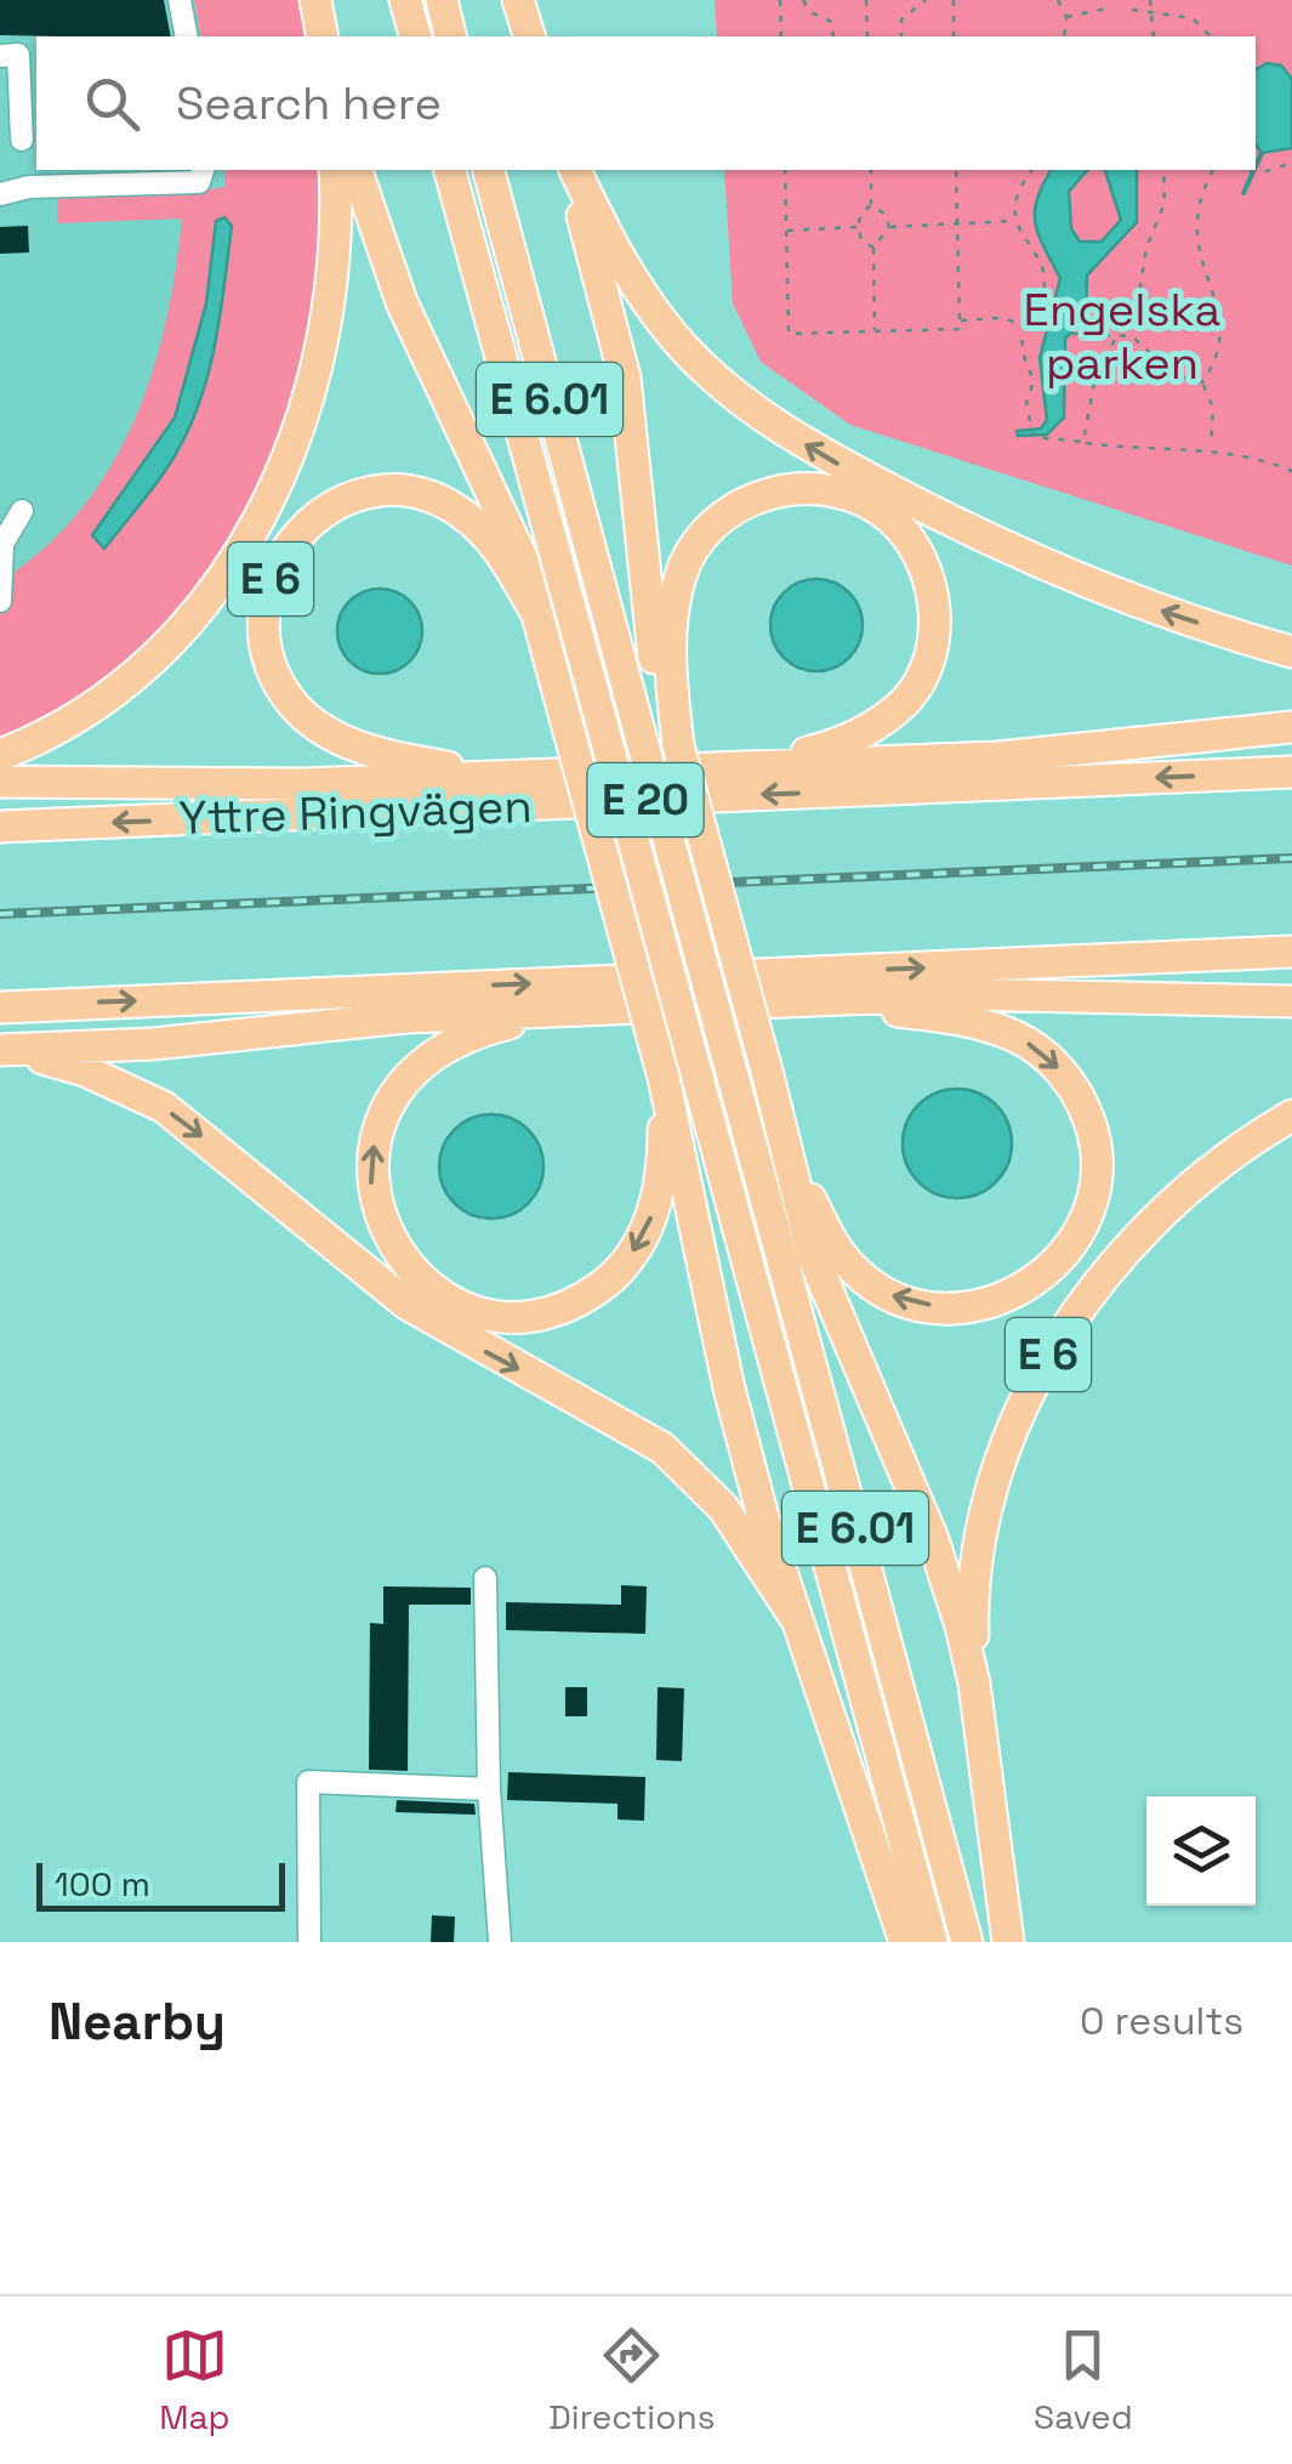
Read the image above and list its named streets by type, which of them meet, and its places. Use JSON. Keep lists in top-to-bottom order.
{
  "streets": {
    "highway": [
      "E 6.01",
      "E 6",
      "E 20",
      "Yttre Ringvägen"
    ]
  },
  "parks": ["Engelska parken"],
  "scale_bar": "100 m",
  "page": {
    "search": "Search here",
    "scale": "100 m",
    "heading": ["Nearby", "0 results"],
    "nav": ["Map", "Directions", "Saved"]
  }
}
